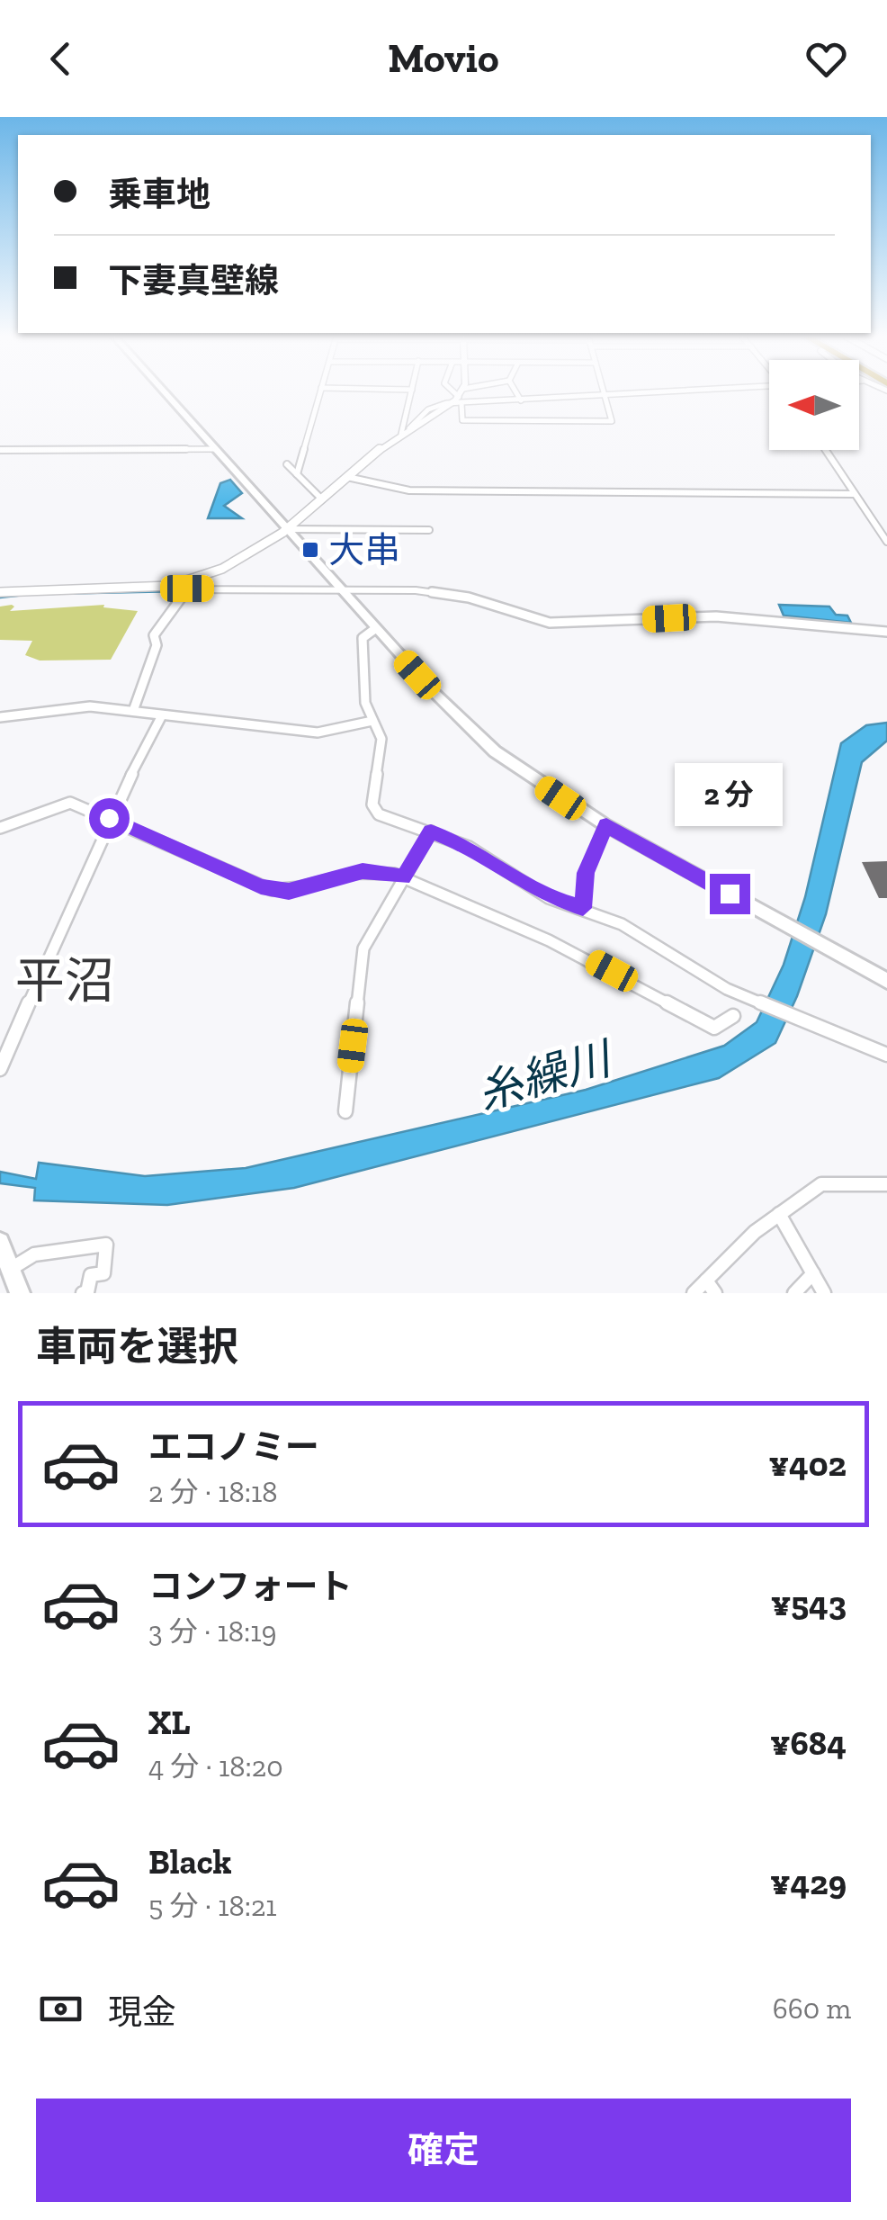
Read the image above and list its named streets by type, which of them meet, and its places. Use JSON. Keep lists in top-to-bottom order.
{
  "districts": ["平沼"],
  "water": ["糸繰川"],
  "places": {
    "transit": ["大串"]
  },
  "north": "left",
  "page": {
    "header": "Movio",
    "banner": ["乗車地", "下妻真壁線"],
    "bubble": "2 分",
    "heading": "車両を選択",
    "list": [
      {
        "name": "エコノミー",
        "note": "2 分 · 18:18",
        "value": "¥402"
      },
      {
        "name": "コンフォート",
        "note": "3 分 · 18:19",
        "value": "¥543"
      },
      {
        "name": "XL",
        "note": "4 分 · 18:20",
        "value": "¥684"
      },
      {
        "name": "Black",
        "note": "5 分 · 18:21",
        "value": "¥429"
      }
    ],
    "pay": ["現金", "660 m"],
    "buttons": "確定"
  }
}
